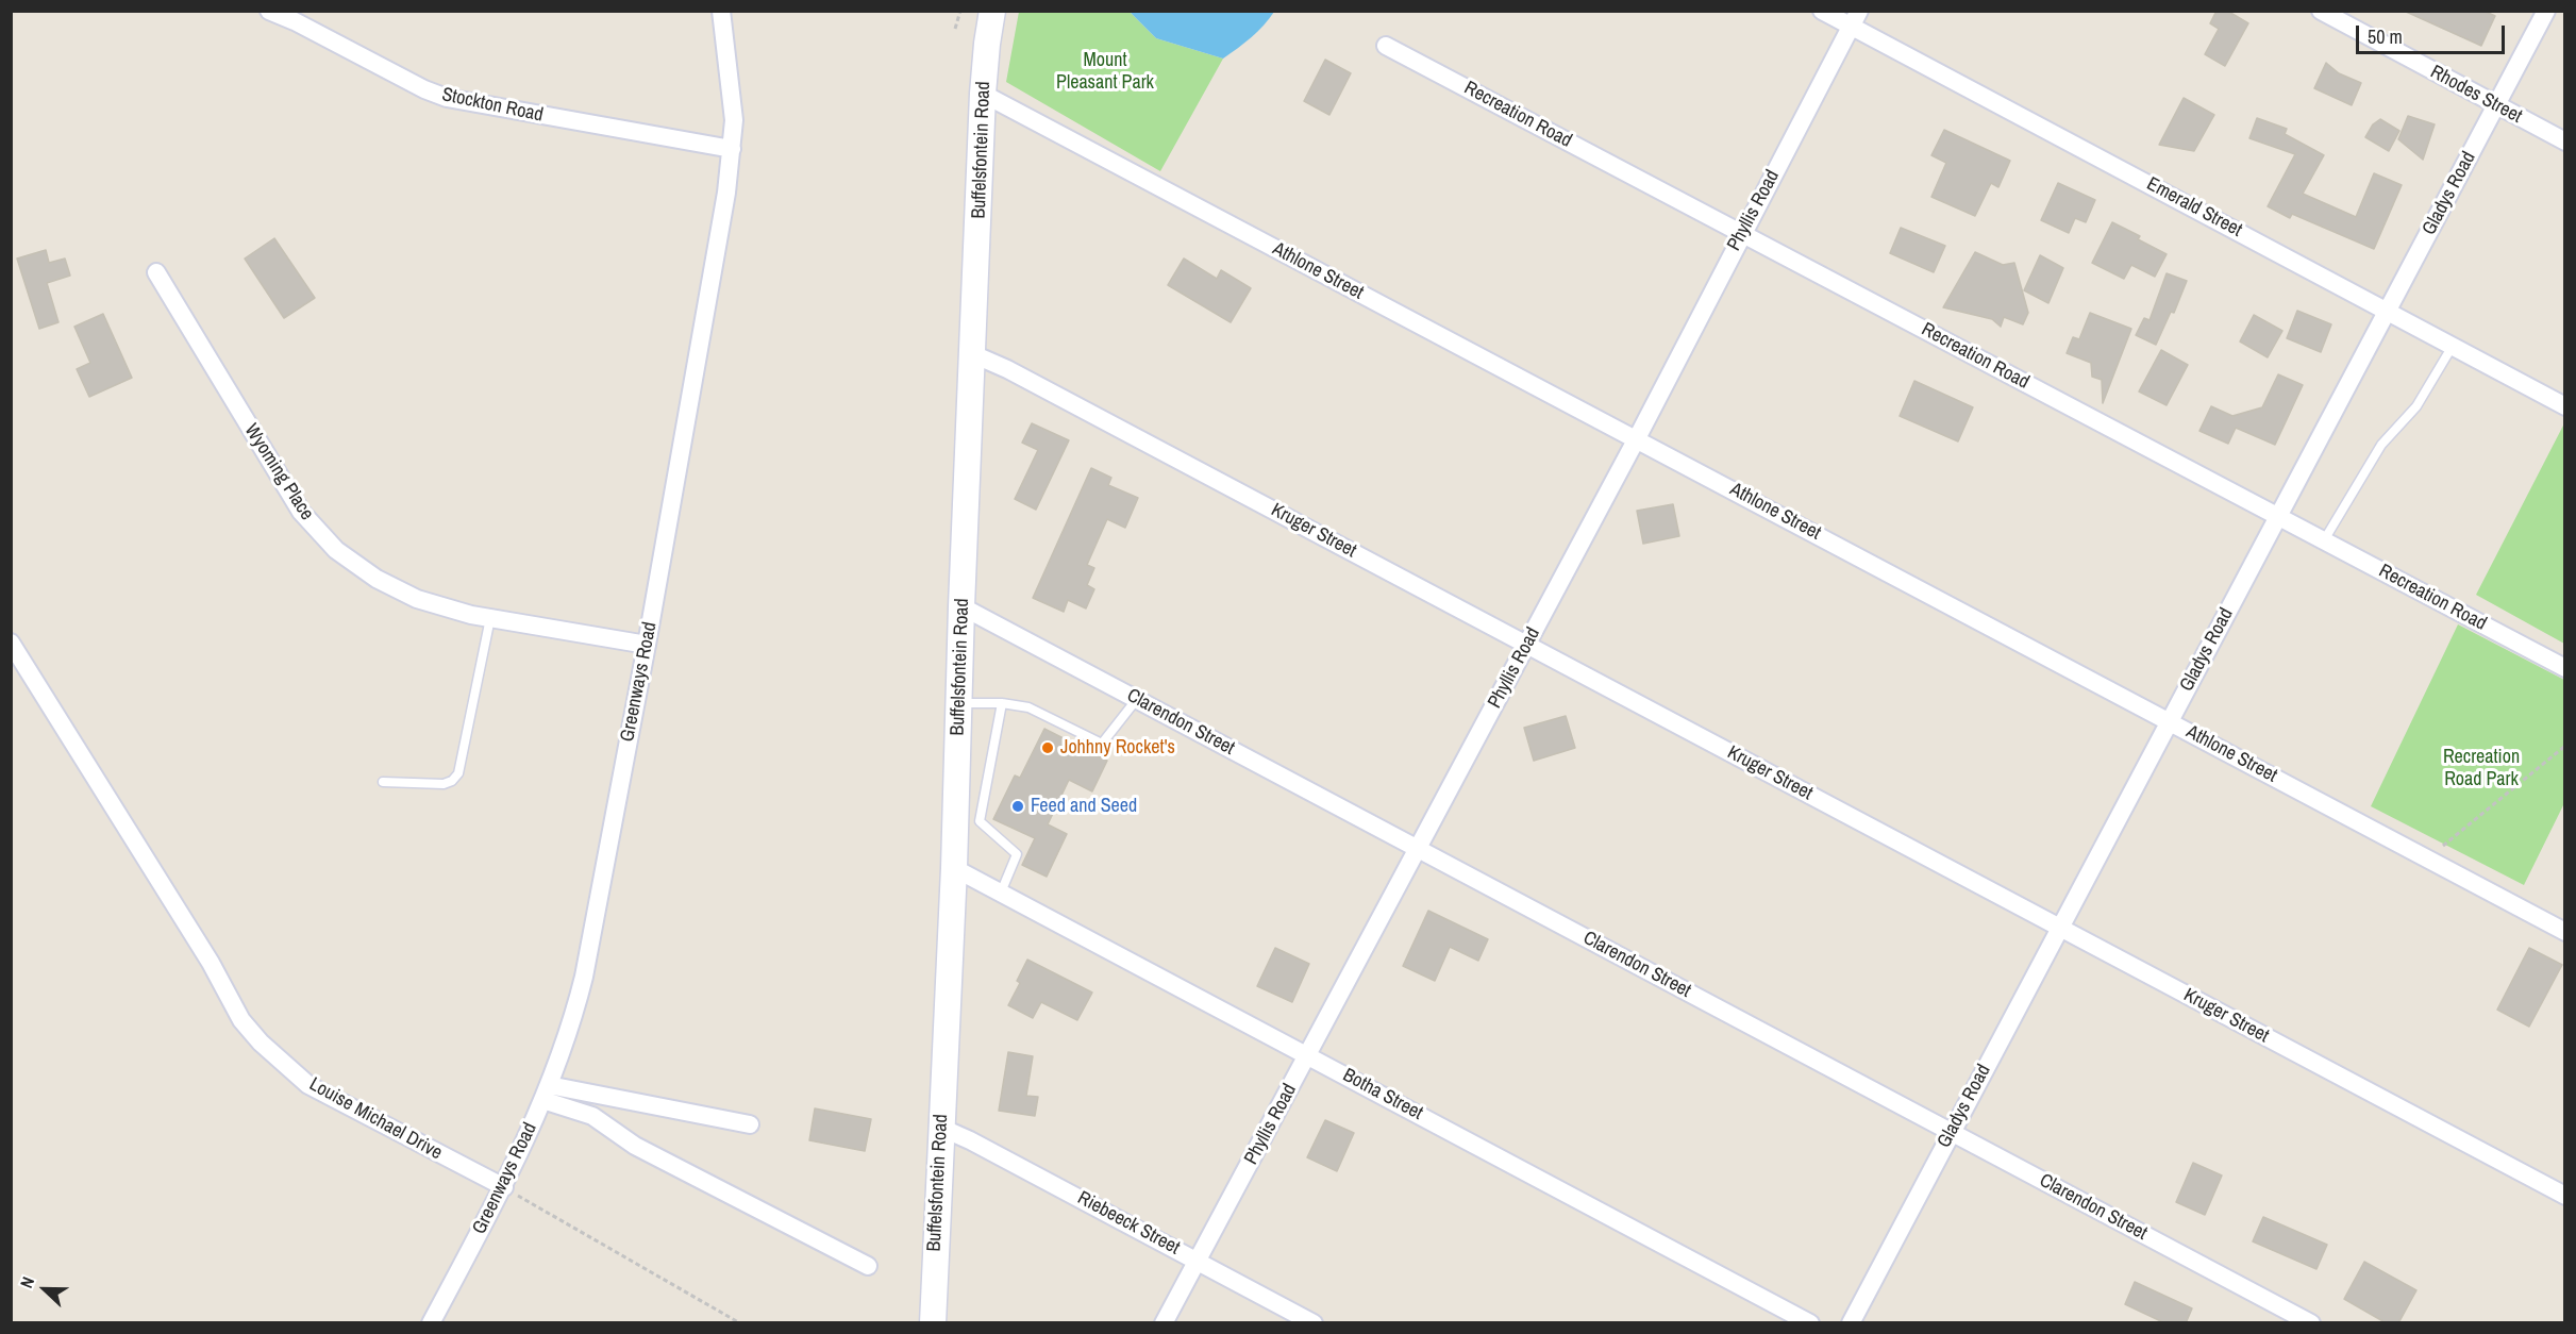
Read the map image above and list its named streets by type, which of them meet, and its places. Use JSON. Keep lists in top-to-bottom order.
{
  "streets": {
    "main road": ["Buffelsfontein Road"],
    "street": [
      "Rhodes Street",
      "Stockton Road",
      "Recreation Road",
      "Gladys Road",
      "Emerald Street",
      "Phyllis Road",
      "Athlone Street",
      "Wyoming Place",
      "Kruger Street",
      "Greenways Road",
      "Clarendon Street",
      "Botha Street",
      "Louise Michael Drive",
      "Riebeeck Street"
    ]
  },
  "crossings": [
    ["Rhodes Street", "Gladys Road"],
    ["Stockton Road", "Greenways Road"],
    ["Recreation Road", "Gladys Road"],
    ["Recreation Road", "Phyllis Road"],
    ["Buffelsfontein Road", "Athlone Street"],
    ["Buffelsfontein Road", "Kruger Street"],
    ["Buffelsfontein Road", "Clarendon Street"],
    ["Buffelsfontein Road", "Botha Street"],
    ["Buffelsfontein Road", "Riebeeck Street"],
    ["Gladys Road", "Emerald Street"],
    ["Gladys Road", "Athlone Street"],
    ["Gladys Road", "Kruger Street"],
    ["Gladys Road", "Clarendon Street"],
    ["Emerald Street", "Phyllis Road"],
    ["Phyllis Road", "Athlone Street"],
    ["Phyllis Road", "Kruger Street"],
    ["Phyllis Road", "Clarendon Street"],
    ["Phyllis Road", "Botha Street"],
    ["Phyllis Road", "Riebeeck Street"],
    ["Wyoming Place", "Greenways Road"],
    ["Greenways Road", "Louise Michael Drive"]
  ],
  "parks": ["Mount Pleasant Park", "Recreation Road Park"],
  "places": ["Johhny Rocket's", "Feed and Seed"],
  "scale_bar": "50 m",
  "north": "left"
}
